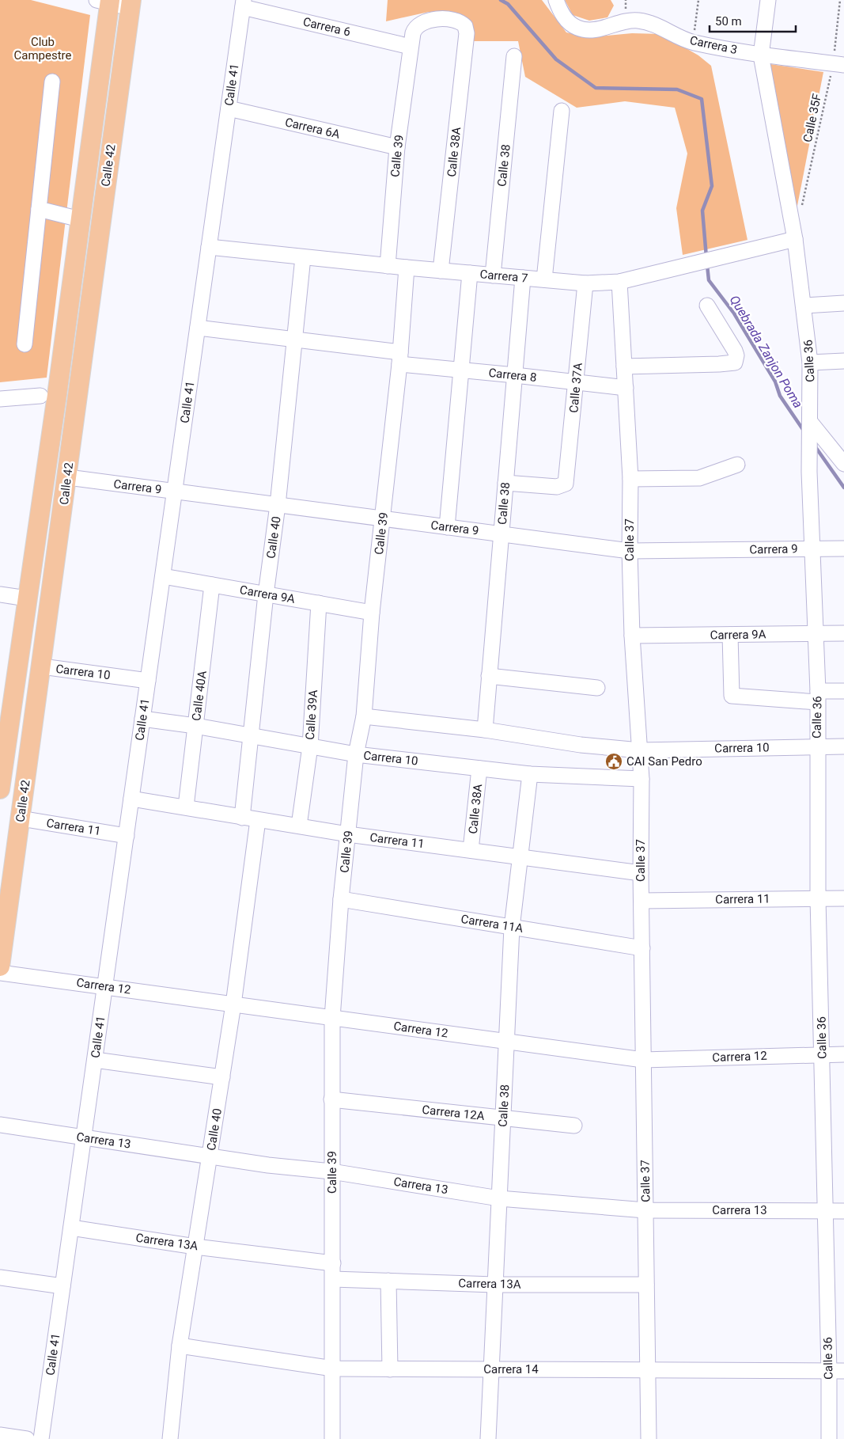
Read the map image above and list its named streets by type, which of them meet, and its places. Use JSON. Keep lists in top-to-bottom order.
{
  "streets": {
    "main road": ["Calle 42"],
    "street": [
      "Carrera 6",
      "Carrera 3",
      "Calle 41",
      "Carrera 6A",
      "Calle 38A",
      "Calle 39",
      "Calle 38",
      "Carrera 7",
      "Calle 36",
      "Carrera 8",
      "Calle 37A",
      "Carrera 9",
      "Calle 40",
      "Calle 37",
      "Carrera 9A",
      "Carrera 10",
      "Calle 40A",
      "Calle 39A",
      "Carrera 11",
      "Carrera 11A",
      "Carrera 12",
      "Carrera 12A",
      "Carrera 13",
      "Carrera 13A",
      "Carrera 14"
    ],
    "path": ["Calle 35F"]
  },
  "crossings": [
    ["Carrera 6", "Calle 41"],
    ["Carrera 6", "Calle 39"],
    ["Carrera 3", "Calle 35F"],
    ["Carrera 3", "Calle 36"],
    ["Calle 41", "Carrera 6A"],
    ["Calle 41", "Carrera 7"],
    ["Calle 41", "Carrera 8"],
    ["Calle 41", "Carrera 9"],
    ["Calle 41", "Carrera 9A"],
    ["Calle 41", "Carrera 10"],
    ["Calle 41", "Carrera 11"],
    ["Calle 41", "Carrera 12"],
    ["Calle 41", "Carrera 13"],
    ["Calle 41", "Carrera 13A"],
    ["Carrera 6A", "Calle 39"],
    ["Calle 38A", "Calle 39"],
    ["Calle 38A", "Carrera 7"],
    ["Calle 38A", "Carrera 10"],
    ["Calle 38A", "Carrera 11"],
    ["Calle 39", "Carrera 7"],
    ["Calle 39", "Carrera 8"],
    ["Calle 39", "Carrera 9"],
    ["Calle 39", "Carrera 9A"],
    ["Calle 39", "Carrera 10"],
    ["Calle 39", "Carrera 11"],
    ["Calle 39", "Carrera 11A"],
    ["Calle 39", "Carrera 12"],
    ["Calle 39", "Carrera 12A"],
    ["Calle 39", "Carrera 13"],
    ["Calle 39", "Carrera 13A"],
    ["Calle 39", "Carrera 14"],
    ["Calle 42", "Carrera 9"],
    ["Calle 42", "Carrera 10"],
    ["Calle 42", "Carrera 11"],
    ["Calle 38", "Carrera 7"],
    ["Calle 38", "Carrera 8"],
    ["Calle 38", "Calle 37A"],
    ["Calle 38", "Carrera 9"],
    ["Calle 38", "Carrera 10"],
    ["Calle 38", "Carrera 11"],
    ["Calle 38", "Carrera 11A"],
    ["Calle 38", "Carrera 12"],
    ["Calle 38", "Carrera 12A"],
    ["Calle 38", "Carrera 13"],
    ["Calle 38", "Carrera 13A"],
    ["Calle 38", "Carrera 14"],
    ["Carrera 7", "Calle 36"],
    ["Carrera 7", "Calle 37A"],
    ["Carrera 7", "Calle 40"],
    ["Carrera 7", "Calle 37"],
    ["Calle 36", "Carrera 9"],
    ["Calle 36", "Carrera 9A"],
    ["Calle 36", "Carrera 10"],
    ["Calle 36", "Carrera 11"],
    ["Calle 36", "Carrera 12"],
    ["Calle 36", "Carrera 13"],
    ["Calle 36", "Carrera 14"],
    ["Carrera 8", "Calle 37A"],
    ["Carrera 8", "Calle 40"],
    ["Carrera 8", "Calle 37"],
    ["Carrera 9", "Calle 40"],
    ["Carrera 9", "Calle 37"],
    ["Calle 40", "Carrera 9A"],
    ["Calle 40", "Carrera 10"],
    ["Calle 40", "Carrera 11"],
    ["Calle 40", "Carrera 12"],
    ["Calle 40", "Carrera 13"],
    ["Calle 40", "Carrera 13A"],
    ["Calle 40", "Carrera 14"],
    ["Calle 37", "Carrera 9A"],
    ["Calle 37", "Carrera 10"],
    ["Calle 37", "Carrera 11"],
    ["Calle 37", "Carrera 11A"],
    ["Calle 37", "Carrera 12"],
    ["Calle 37", "Carrera 13"],
    ["Calle 37", "Carrera 13A"],
    ["Calle 37", "Carrera 14"],
    ["Carrera 9A", "Calle 40A"],
    ["Carrera 9A", "Calle 39A"],
    ["Carrera 10", "Calle 40A"],
    ["Carrera 10", "Calle 39A"],
    ["Calle 40A", "Carrera 11"],
    ["Calle 39A", "Carrera 11"]
  ],
  "water": ["Quebrada Zanjon Poma"],
  "parks": ["Club Campestre"],
  "places": {
    "public building": ["CAI San Pedro"]
  },
  "scale_bar": "50 m"
}
